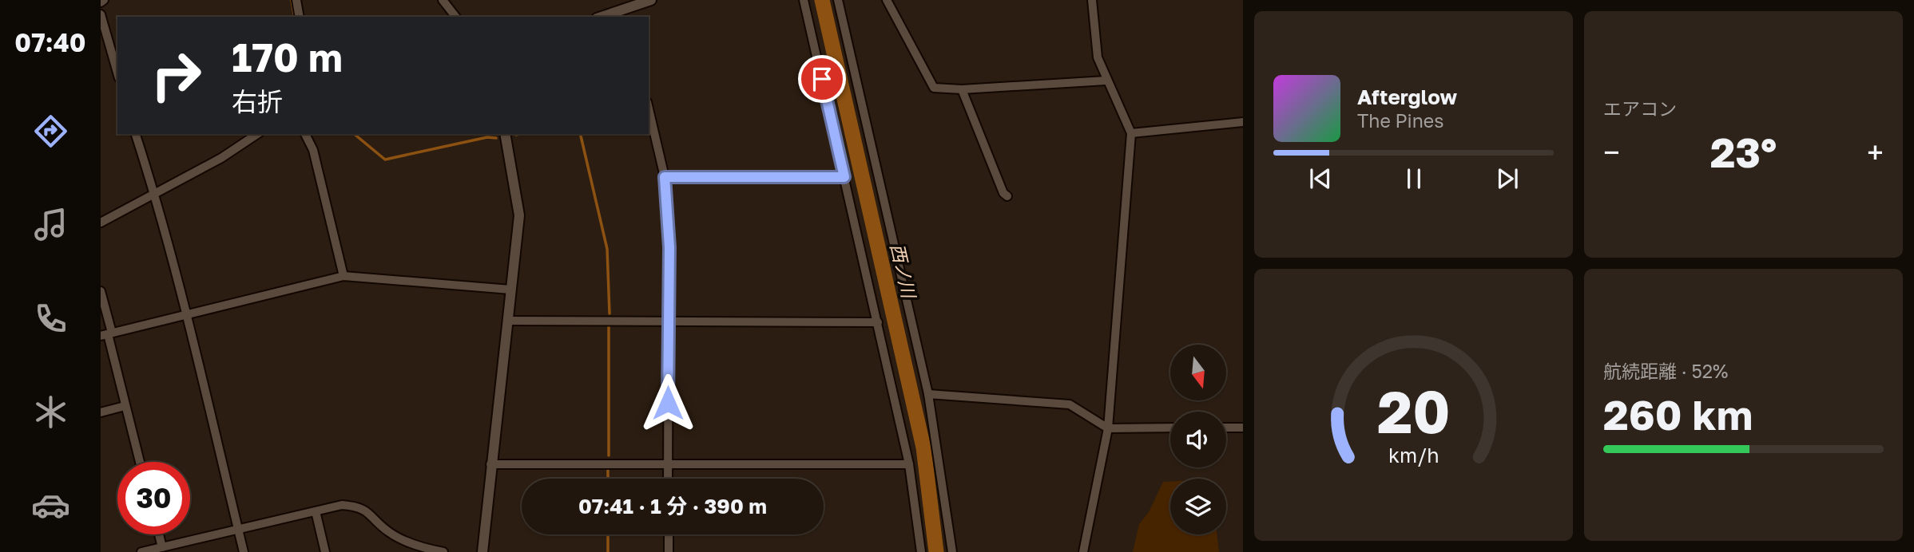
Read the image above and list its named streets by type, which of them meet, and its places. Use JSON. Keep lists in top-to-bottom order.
{
  "water": ["西ノ川"],
  "north": "bottom",
  "page": {
    "tabs": "07:40",
    "tile": [
      "エアコン",
      ["航続距離 · 52%", "260 km"]
    ],
    "turn": ["170 m", "右折"],
    "song": ["Afterglow", "The Pines"],
    "heat": ["−", "23°", "+"],
    "limit": "30",
    "trip": "07:41 · 1 分 · 390 m",
    "gauge": ["20", "km/h"]
  }
}
